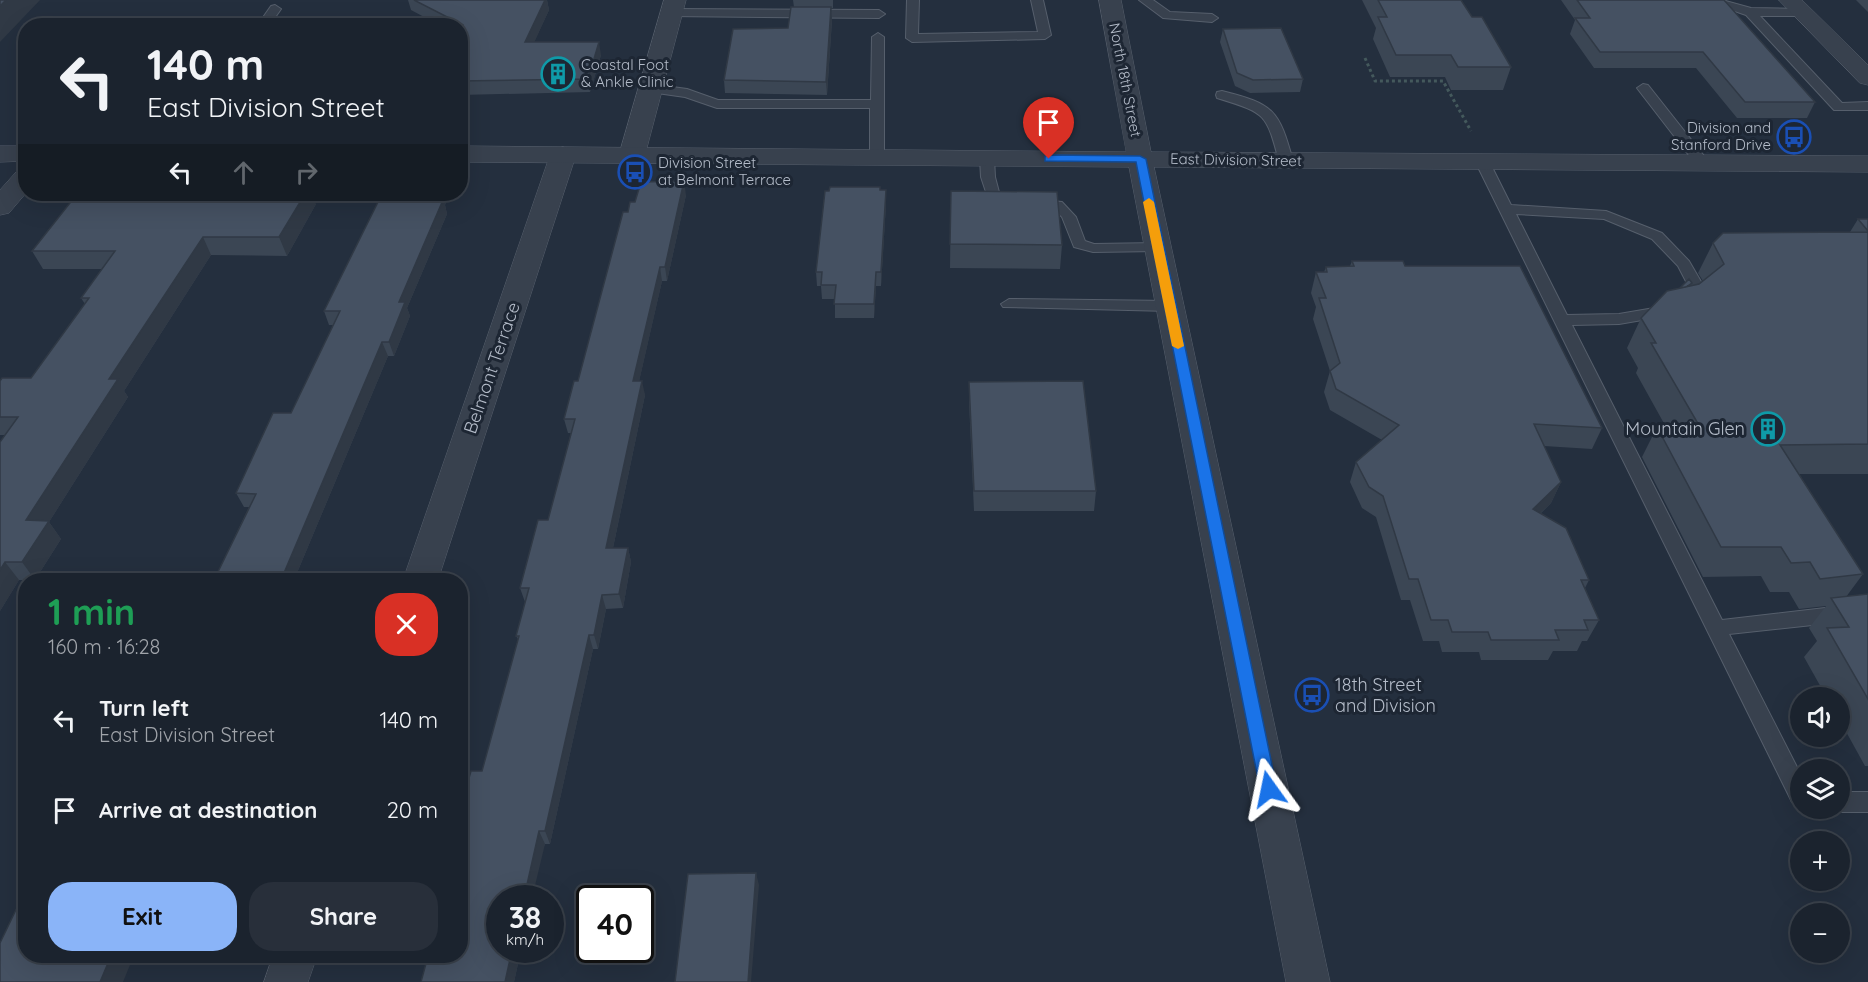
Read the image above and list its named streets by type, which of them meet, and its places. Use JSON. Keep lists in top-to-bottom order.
{
  "streets": {
    "street": ["North 18th Street", "East Division Street", "Belmont Terrace"]
  },
  "crossings": [
    ["North 18th Street", "East Division Street"],
    ["East Division Street", "Belmont Terrace"]
  ],
  "places": {
    "building": ["Coastal Foot & Ankle Clinic", "Mountain Glen"],
    "bus stop": ["Division and Stanford Drive", "Division Street at Belmont Terrace", "18th Street and Division"]
  },
  "page": {
    "turn": ["140 m", "East Division Street"],
    "heading": ["1 min", "160 m · 16:28"],
    "list": [
      {
        "name": "Turn left",
        "note": "East Division Street",
        "value": "140 m"
      },
      {
        "name": "Arrive at destination",
        "value": "20 m"
      }
    ],
    "map_buttons": ["+", "−"],
    "buttons": ["Exit", "Share"],
    "speed": "38 km/h",
    "limit": "40"
  }
}
